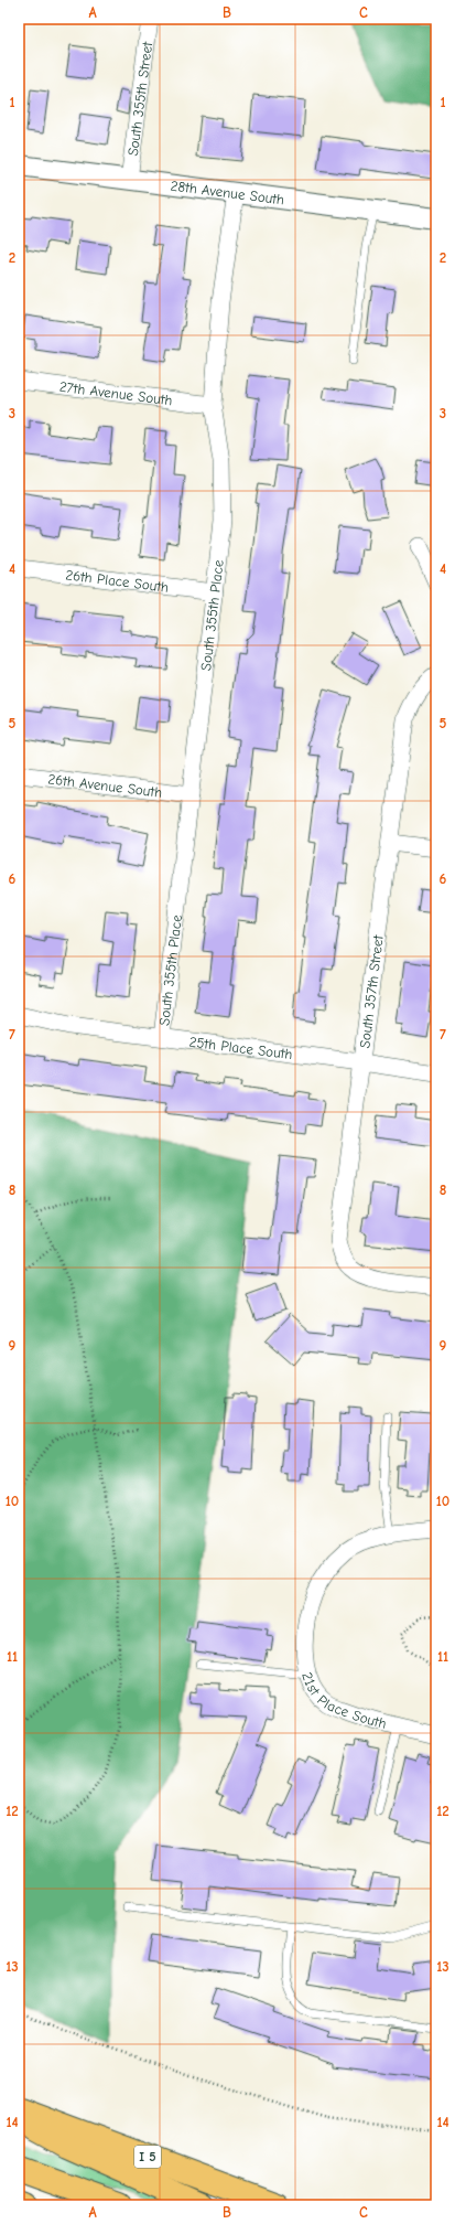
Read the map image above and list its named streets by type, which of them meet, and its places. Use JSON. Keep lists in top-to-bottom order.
{
  "streets": {
    "highway": ["I 5"],
    "street": [
      "South 355th Street",
      "28th Avenue South",
      "27th Avenue South",
      "26th Place South",
      "South 355th Place",
      "26th Avenue South",
      "South 357th Street",
      "25th Place South",
      "21st Place South"
    ]
  },
  "crossings": [
    ["South 355th Street", "28th Avenue South"],
    ["28th Avenue South", "South 355th Place"],
    ["27th Avenue South", "South 355th Place"],
    ["26th Place South", "South 355th Place"],
    ["South 355th Place", "26th Avenue South"],
    ["South 355th Place", "25th Place South"],
    ["South 357th Street", "25th Place South"]
  ],
  "grid": {
    "columns": ["A", "B", "C"],
    "rows": [
      "1",
      "2",
      "3",
      "4",
      "5",
      "6",
      "7",
      "8",
      "9",
      "10",
      "11",
      "12",
      "13",
      "14"
    ]
  }
}
